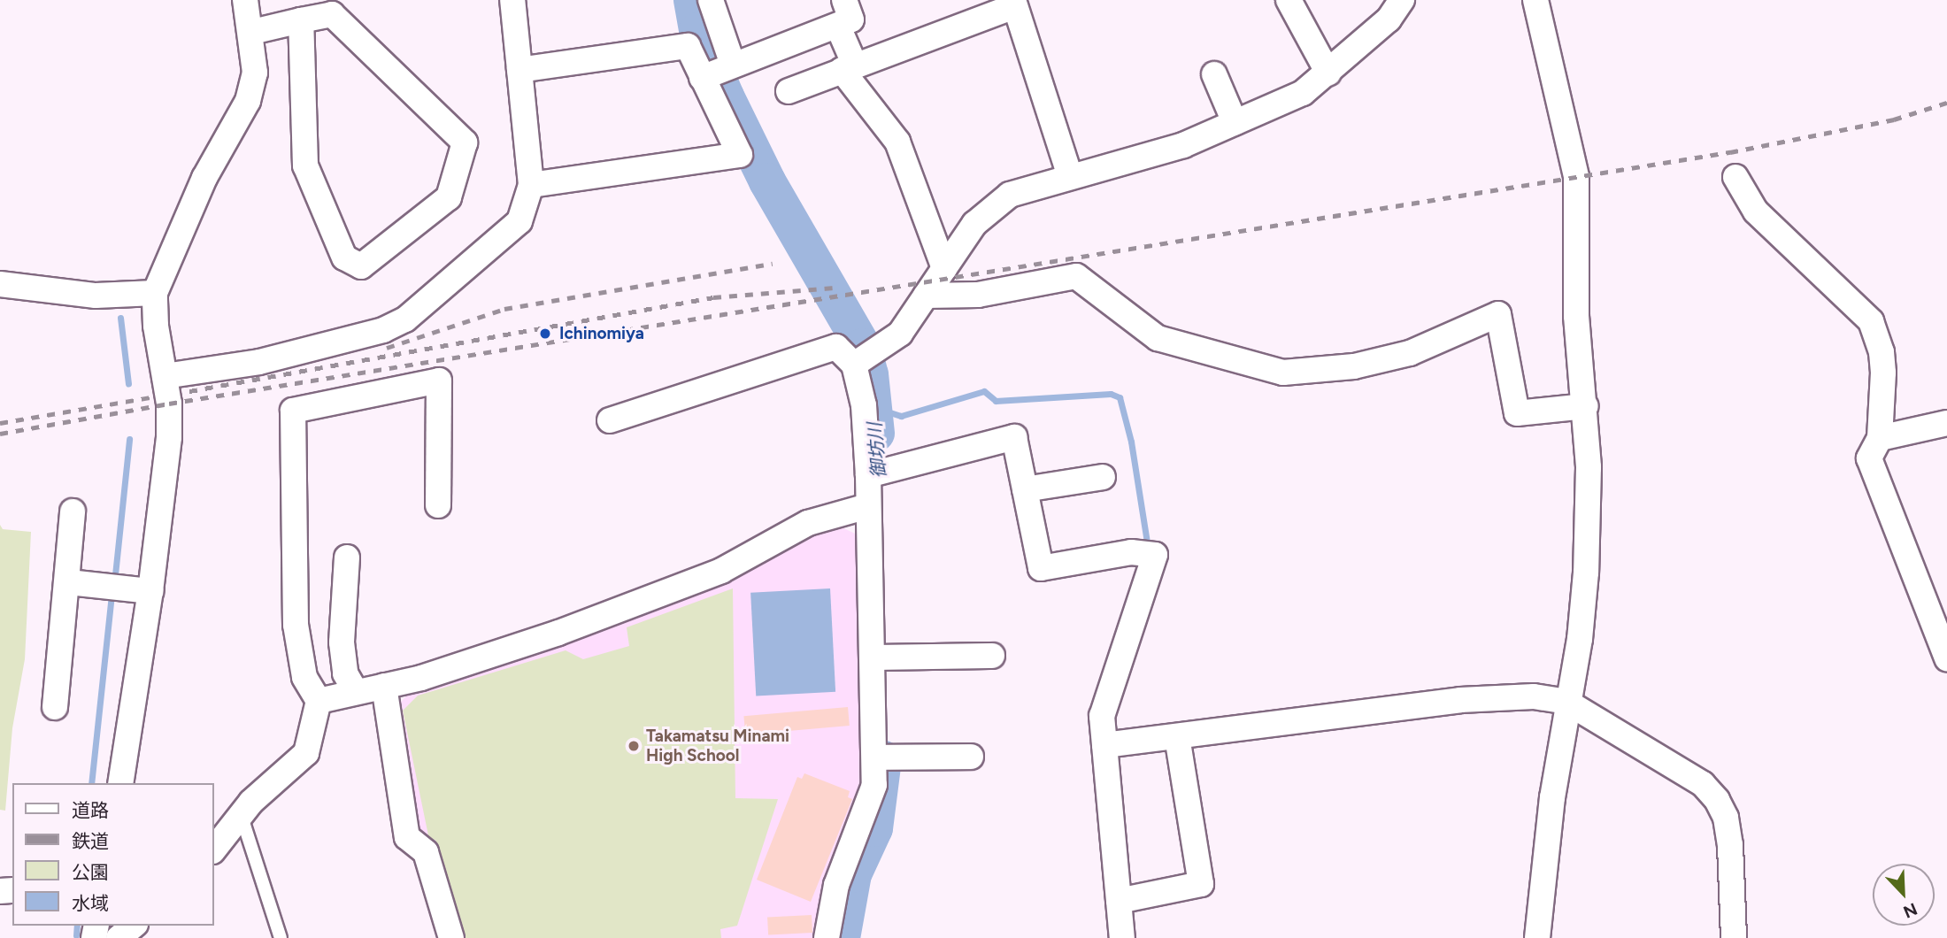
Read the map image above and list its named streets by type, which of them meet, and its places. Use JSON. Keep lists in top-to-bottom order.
{
  "water": ["御坊川"],
  "places": ["Ichinomiya", "Takamatsu Minami High School"],
  "legend": [
    "道路",
    "鉄道",
    "公園",
    "水域"
  ],
  "north": "bottom right"
}
